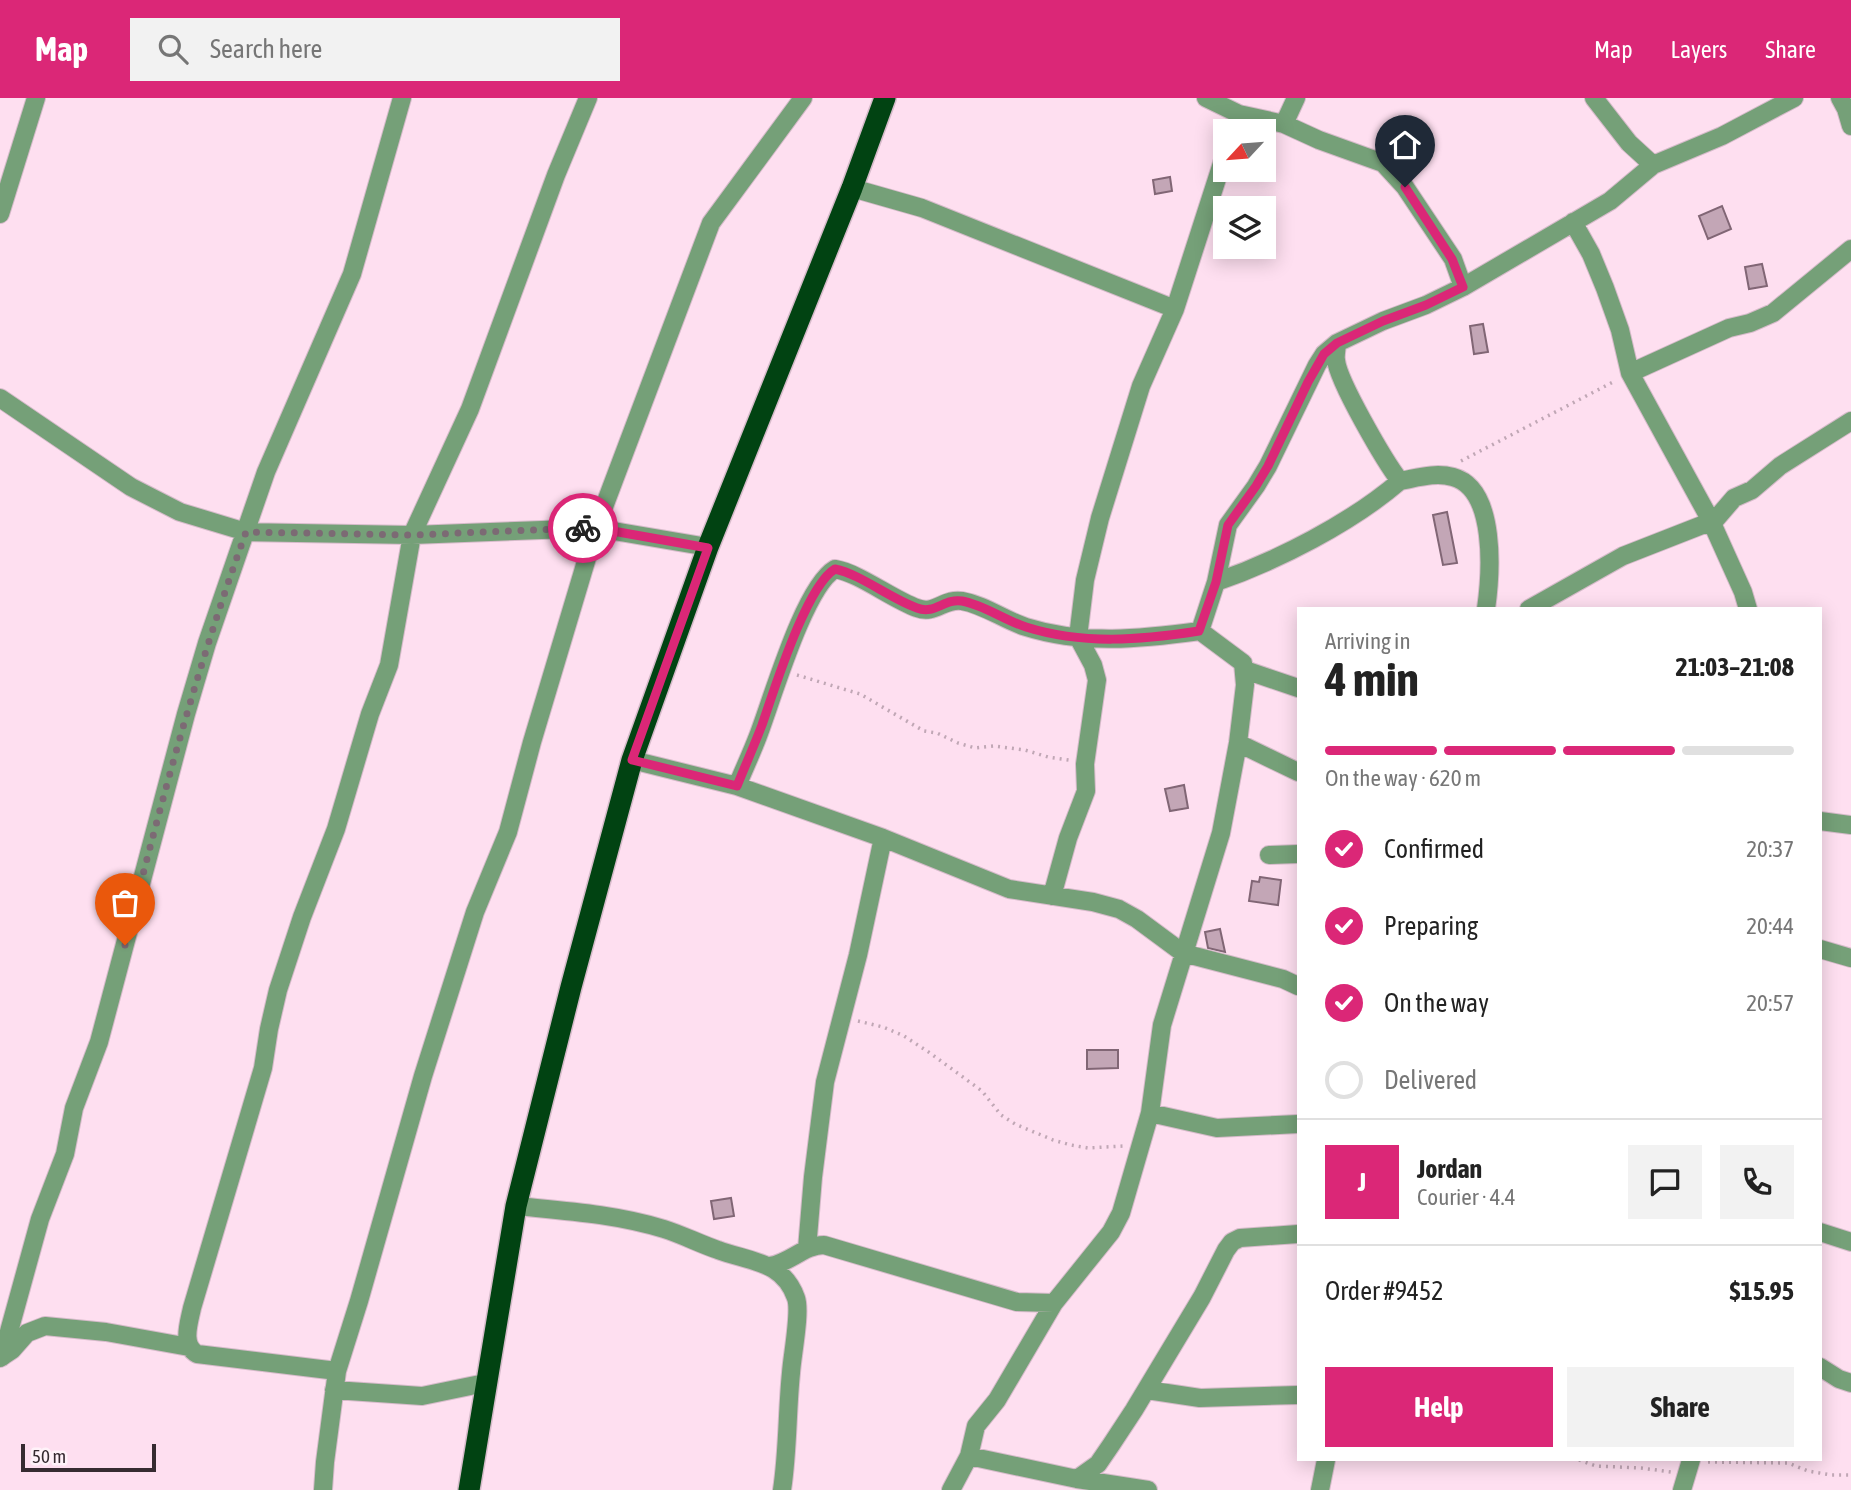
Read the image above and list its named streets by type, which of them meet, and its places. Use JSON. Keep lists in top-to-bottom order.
{
  "scale_bar": "50 m",
  "north": "bottom left",
  "page": {
    "header": "Map",
    "search": "Search here",
    "nav": ["Map", "Layers", "Share"],
    "heading": ["4 min", "Arriving in", "21:03–21:08"],
    "panel": [
      "Jordan",
      "Courier · 4.4",
      "Order #9452",
      "$15.95"
    ],
    "bar": "On the way · 620 m",
    "list": [
      ["Confirmed", "20:37"],
      ["Preparing", "20:44"],
      ["On the way", "20:57"],
      "Delivered"
    ],
    "round": "J",
    "buttons": ["Help", "Share"],
    "scale": "50 m"
  }
}
